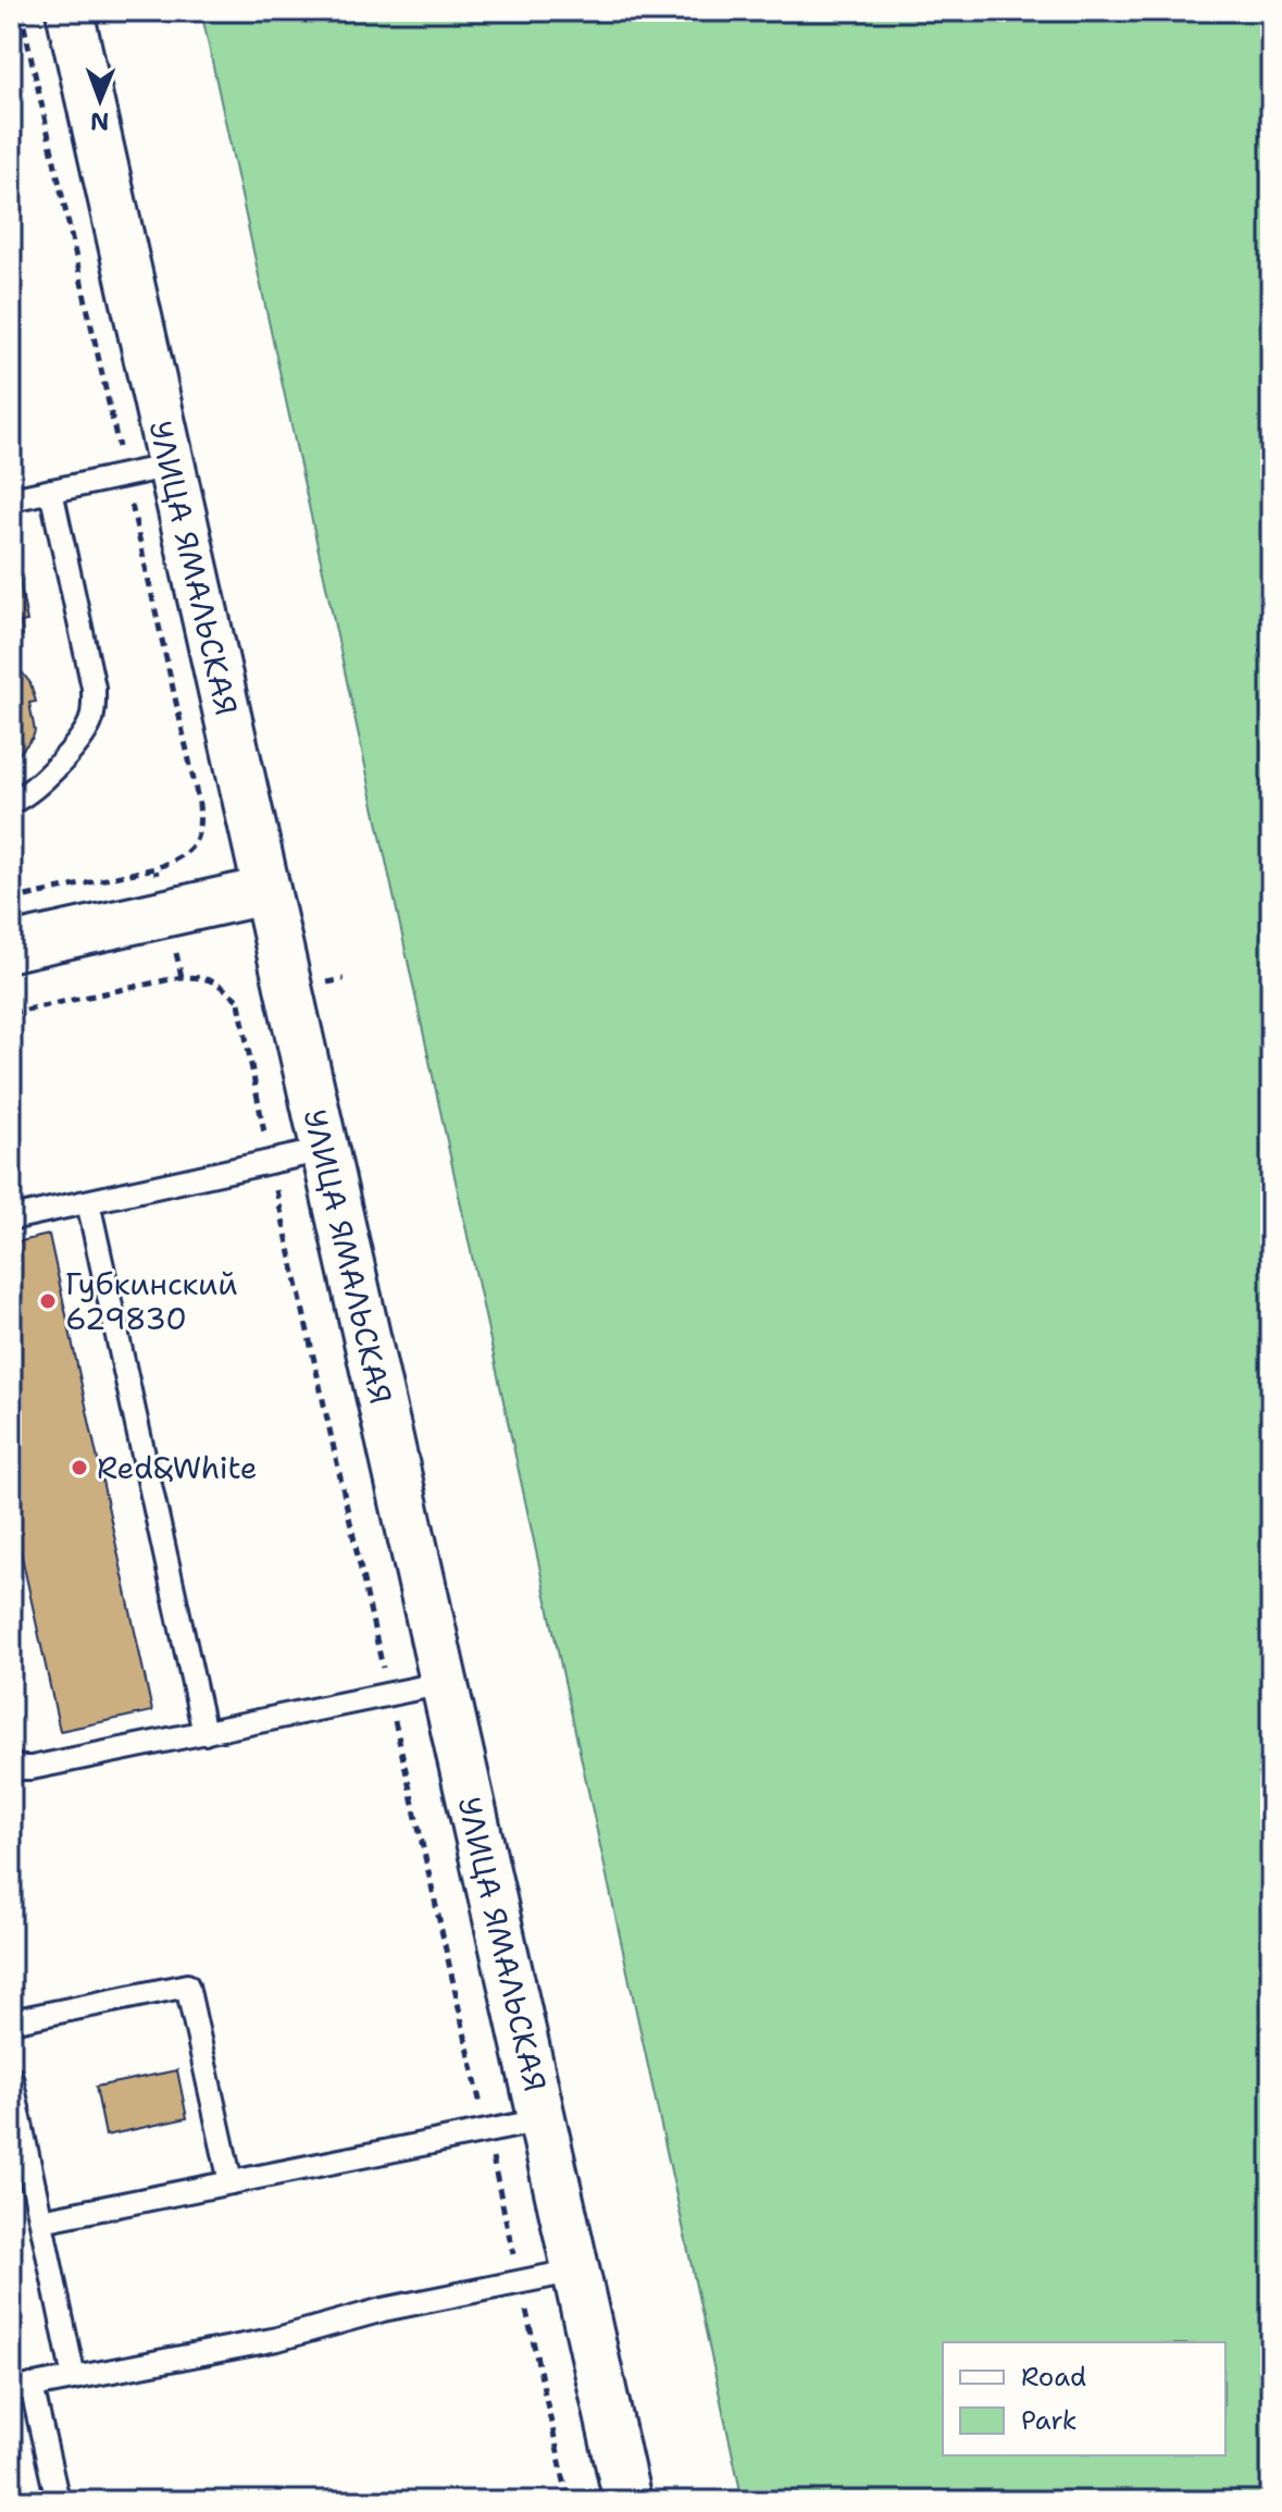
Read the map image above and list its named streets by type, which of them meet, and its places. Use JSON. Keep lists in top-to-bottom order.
{
  "streets": {
    "street": ["УЛИЦА ЯМАЛЬСКАЯ"]
  },
  "places": ["Губкинский 629830", "Red&White"],
  "legend": ["Road", "Park"],
  "north": "bottom"
}
